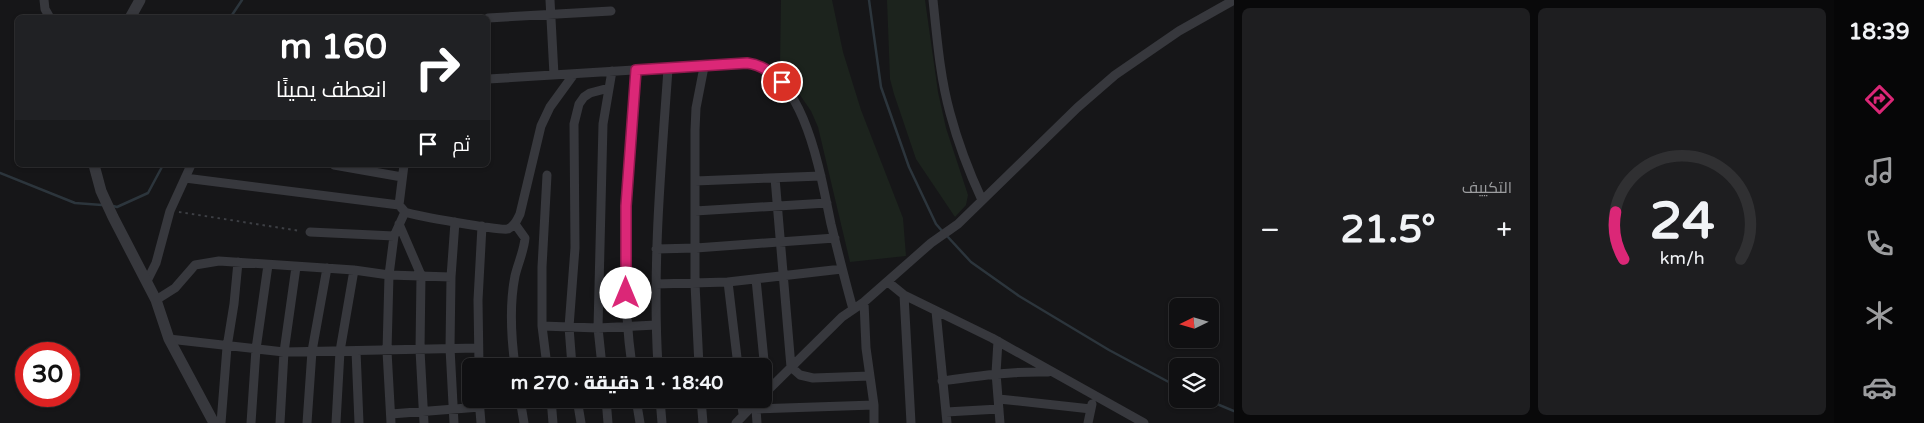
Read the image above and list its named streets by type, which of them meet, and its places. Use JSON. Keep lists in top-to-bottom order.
{
  "north": "left",
  "page": {
    "tabs": "18:39",
    "tile": "التكييف",
    "turn": ["160 m", "انعطف يمينًا"],
    "then": "ثم",
    "heat": ["−", "21.5°", "+"],
    "limit": "30",
    "trip": "18:40 · 1 دقيقة · 270 m",
    "gauge": ["24", "km/h"]
  }
}
